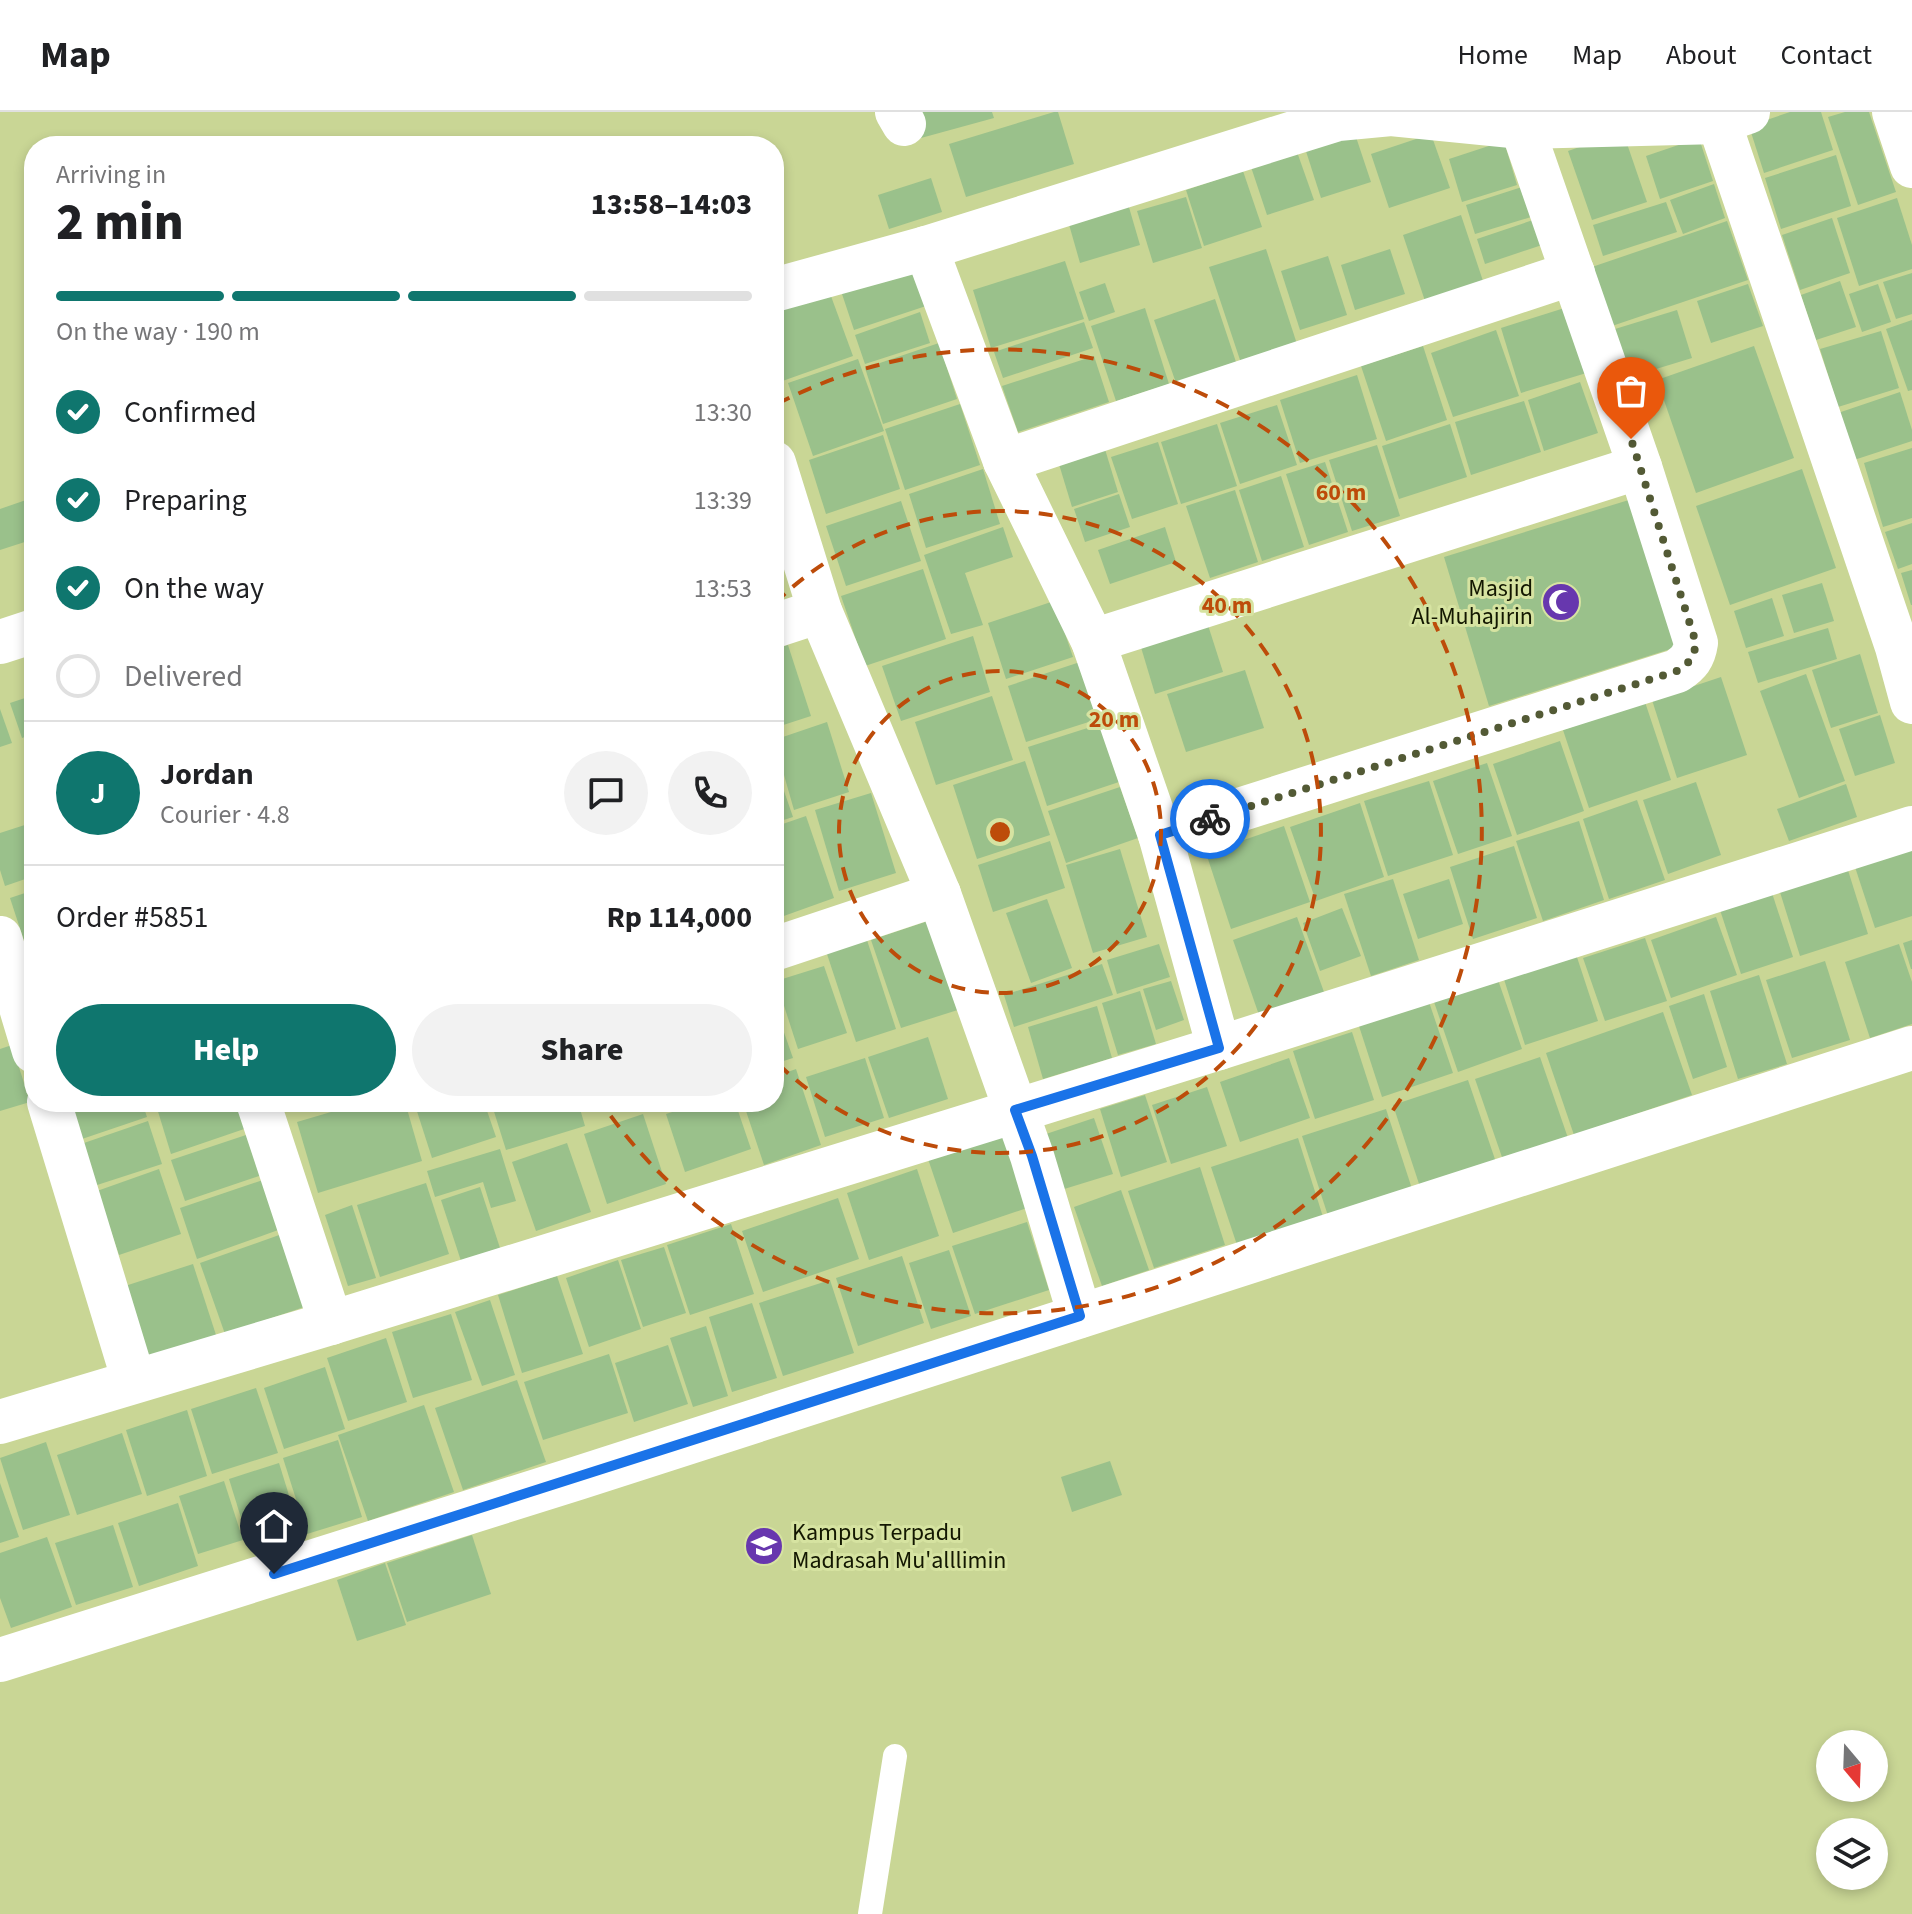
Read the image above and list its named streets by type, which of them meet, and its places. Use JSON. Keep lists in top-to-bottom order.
{
  "places": {
    "mosque": ["Masjid Al-Muhajirin"],
    "school or university": ["Kampus Terpadu Madrasah Mu'alllimin"]
  },
  "north": "bottom",
  "page": {
    "header": "Map",
    "nav": [
      "Home",
      "Map",
      "About",
      "Contact"
    ],
    "heading": ["2 min", "Arriving in", "13:58–14:03"],
    "panel": [
      "Jordan",
      "Courier · 4.8",
      "Order #5851",
      "Rp 114,000"
    ],
    "bar": "On the way · 190 m",
    "list": [
      ["Confirmed", "13:30"],
      ["Preparing", "13:39"],
      ["On the way", "13:53"],
      "Delivered"
    ],
    "round": "J",
    "buttons": ["Help", "Share"]
  },
  "rings": ["60 m", "40 m", "20 m"]
}
